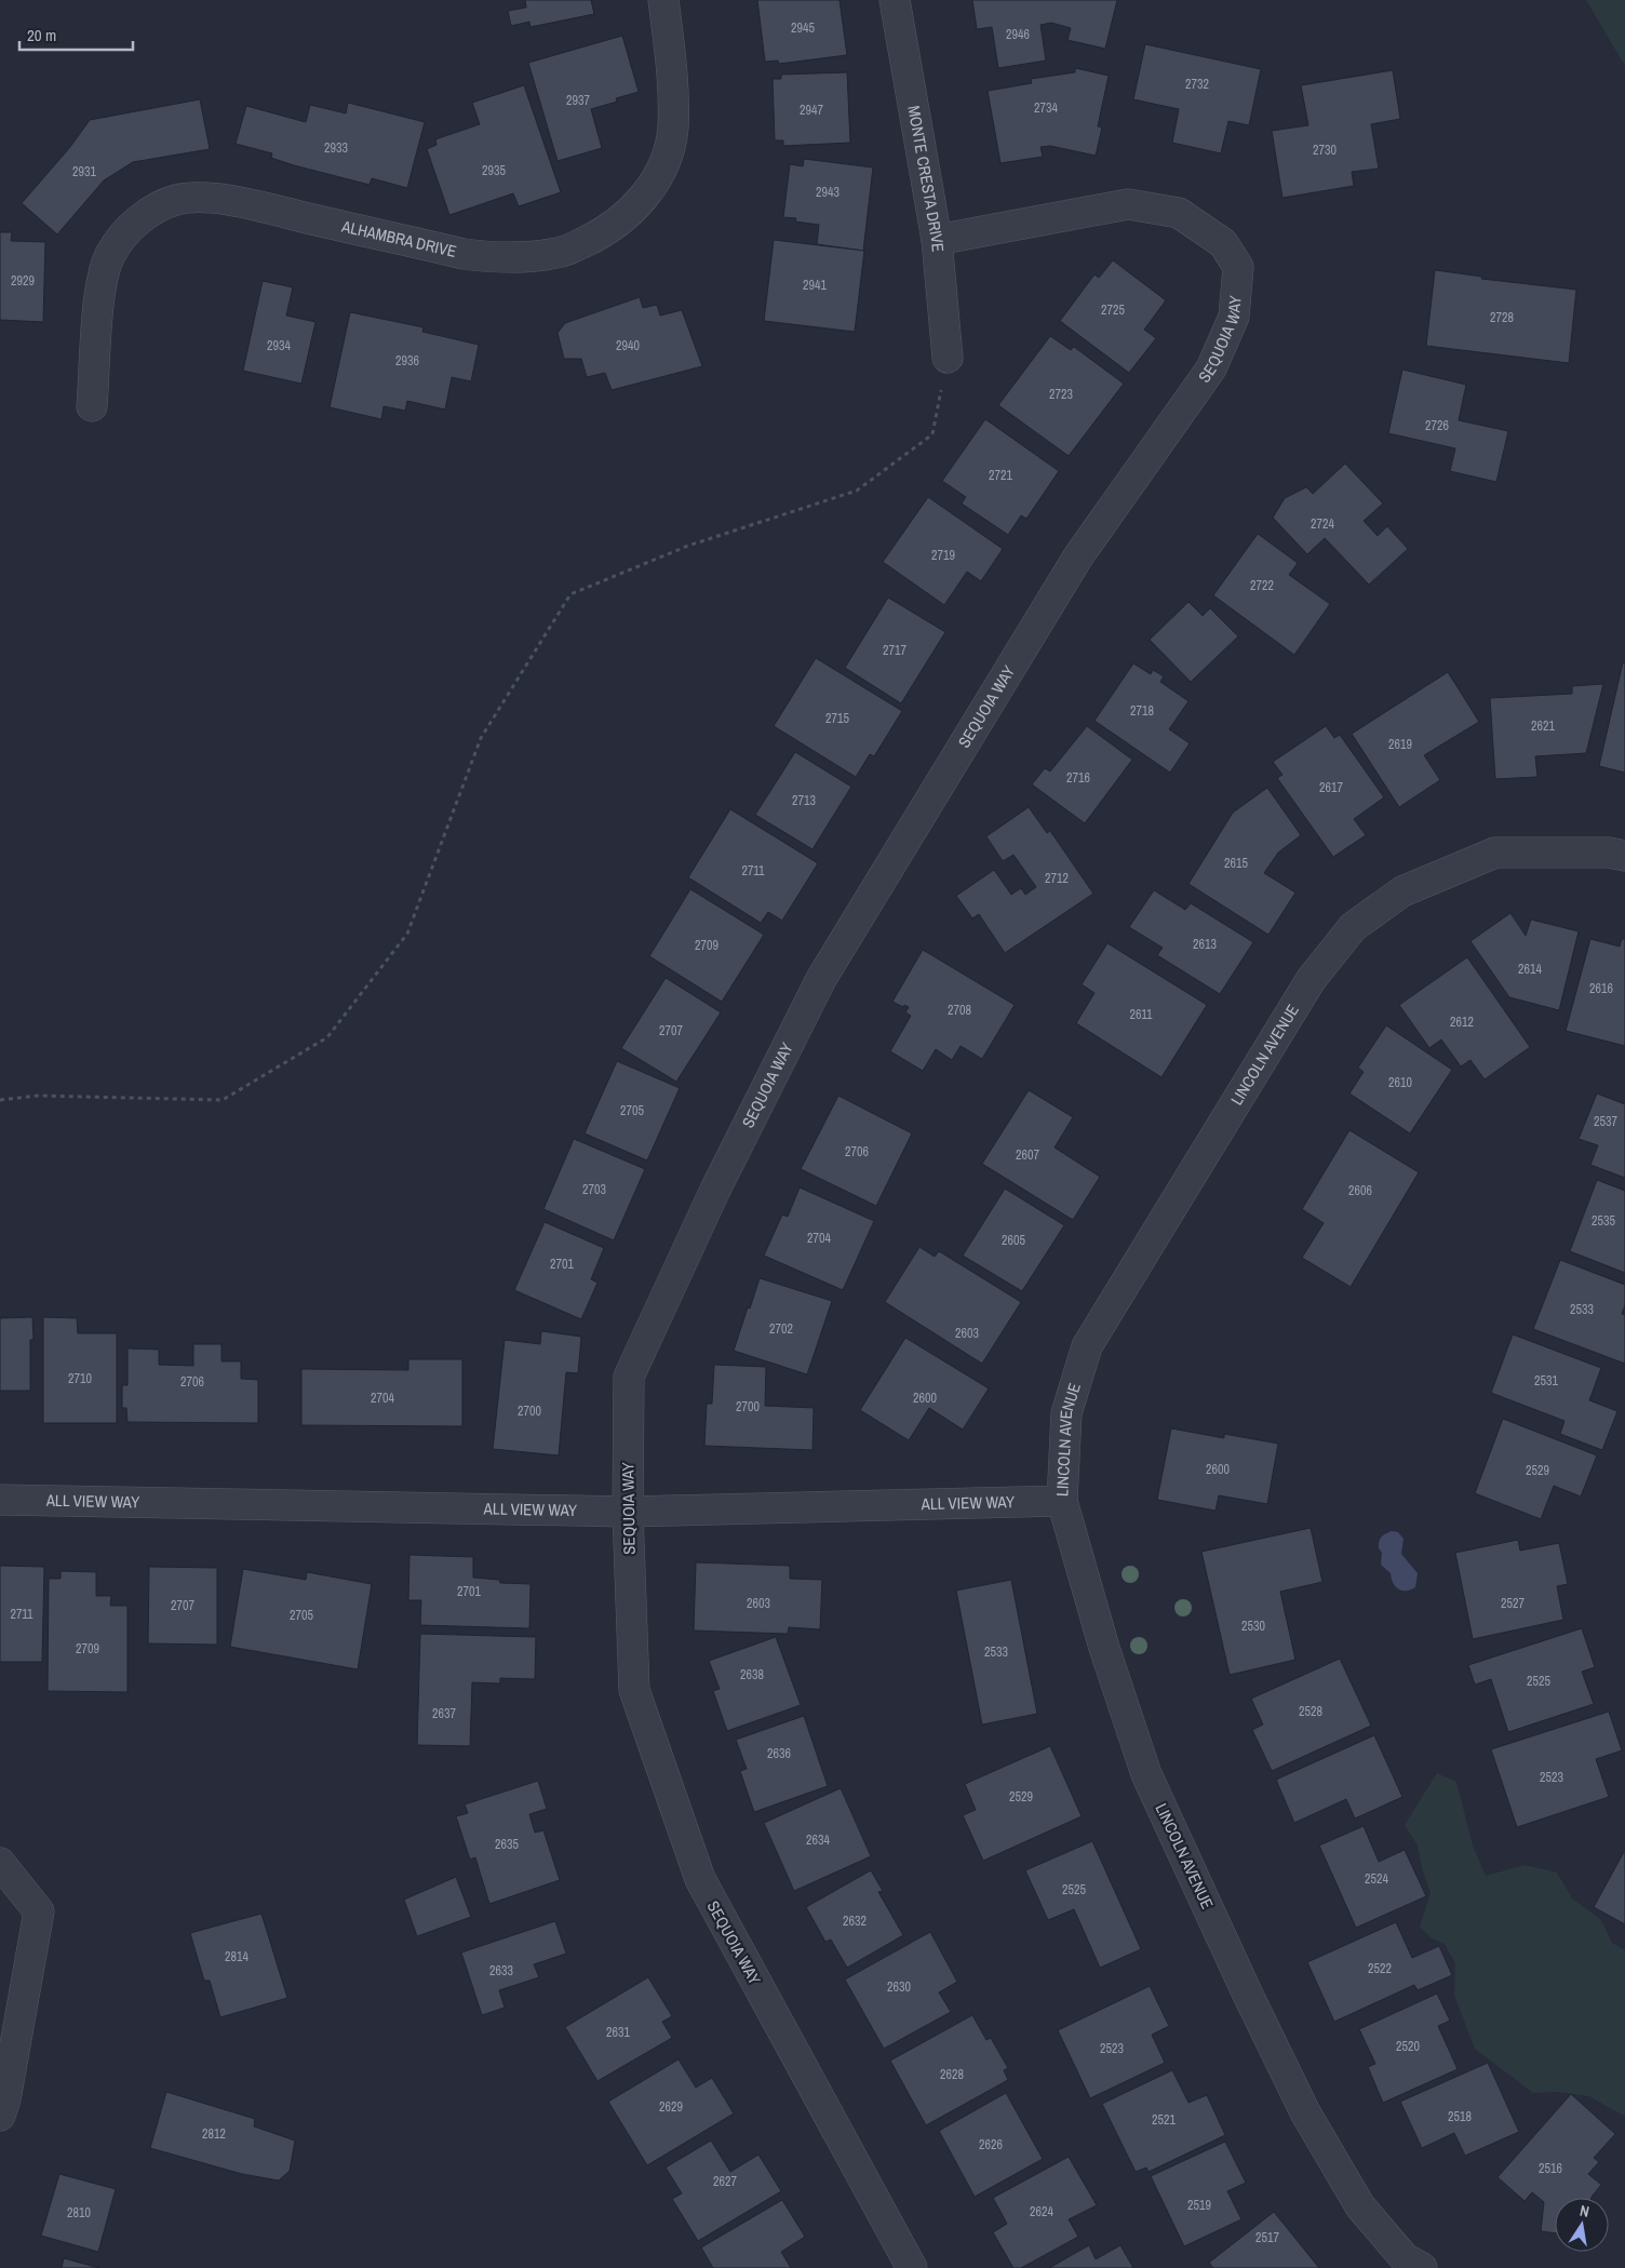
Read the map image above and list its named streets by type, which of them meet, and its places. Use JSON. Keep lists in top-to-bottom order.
{
  "streets": {
    "street": [
      "MONTE CRESTA DRIVE",
      "ALHAMBRA DRIVE",
      "SEQUOIA WAY",
      "LINCOLN AVENUE",
      "ALL VIEW WAY"
    ]
  },
  "crossings": [
    ["MONTE CRESTA DRIVE", "SEQUOIA WAY"],
    ["SEQUOIA WAY", "ALL VIEW WAY"],
    ["LINCOLN AVENUE", "ALL VIEW WAY"]
  ],
  "house_numbers": [
    "2945",
    "2946",
    "2732",
    "2937",
    "2734",
    "2947",
    "2933",
    "2730",
    "2935",
    "2931",
    "2943",
    "2929",
    "2941",
    "2725",
    "2728",
    "2934",
    "2940",
    "2936",
    "2723",
    "2726",
    "2721",
    "2724",
    "2719",
    "2722",
    "2717",
    "2718",
    "2715",
    "2621",
    "2619",
    "2716",
    "2617",
    "2713",
    "2615",
    "2711",
    "2712",
    "2613",
    "2709",
    "2614",
    "2616",
    "2708",
    "2611",
    "2612",
    "2707",
    "2610",
    "2705",
    "2537",
    "2706",
    "2607",
    "2703",
    "2606",
    "2535",
    "2704",
    "2605",
    "2701",
    "2533",
    "2702",
    "2603",
    "2710",
    "2531",
    "2706",
    "2704",
    "2600",
    "2700",
    "2700",
    "2600",
    "2529",
    "2701",
    "2603",
    "2527",
    "2707",
    "2711",
    "2705",
    "2530",
    "2709",
    "2533",
    "2638",
    "2525",
    "2528",
    "2637",
    "2636",
    "2523",
    "2529",
    "2634",
    "2635",
    "2524",
    "2525",
    "2632",
    "2814",
    "2522",
    "2633",
    "2630",
    "2631",
    "2520",
    "2523",
    "2628",
    "2629",
    "2518",
    "2521",
    "2812",
    "2626",
    "2516",
    "2627",
    "2519",
    "2624",
    "2810",
    "2517"
  ],
  "scale_bar": "20 m",
  "north": "top"
}
